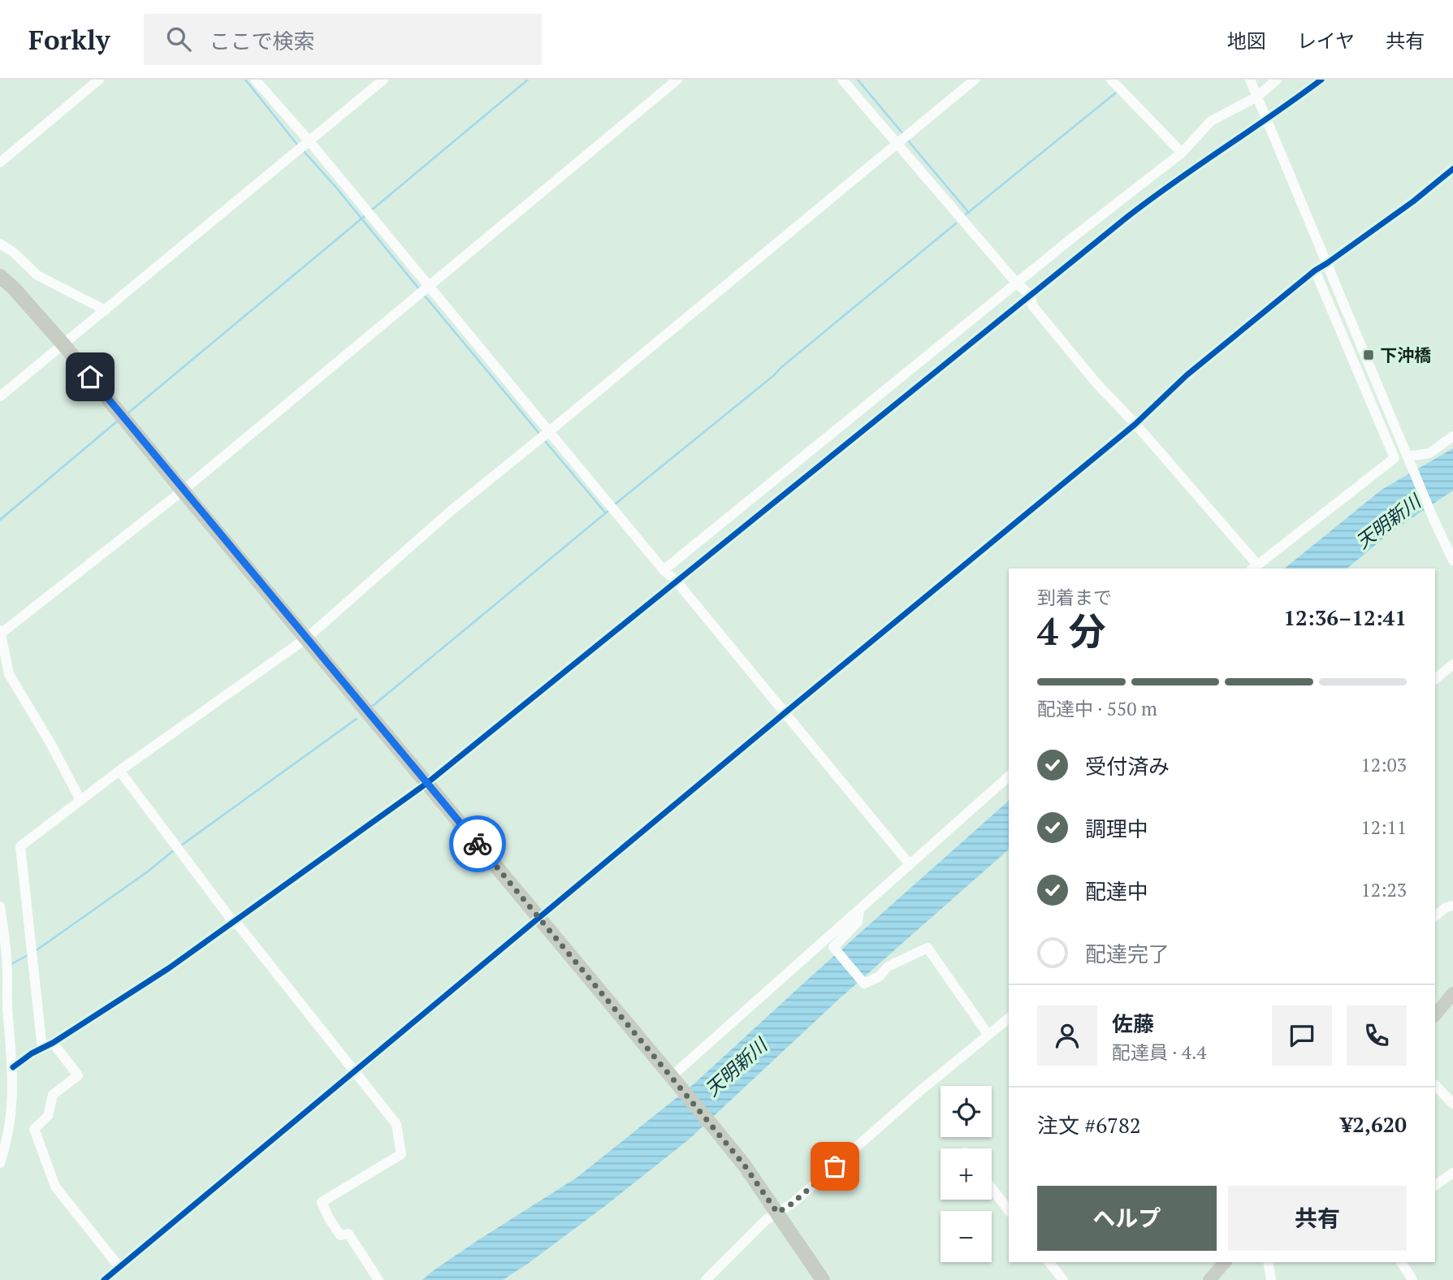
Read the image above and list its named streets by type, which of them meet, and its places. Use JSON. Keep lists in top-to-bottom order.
{
  "water": ["天明新川"],
  "places": {
    "transit": ["下沖橋"]
  },
  "page": {
    "header": "Forkly",
    "search": "ここで検索",
    "nav": ["地図", "レイヤ", "共有"],
    "heading": ["4 分", "到着まで", "12:36–12:41"],
    "panel": [
      "佐藤",
      "配達員 · 4.4",
      "注文 #6782",
      "¥2,620"
    ],
    "bar": "配達中 · 550 m",
    "list": [
      ["受付済み", "12:03"],
      ["調理中", "12:11"],
      ["配達中", "12:23"],
      "配達完了"
    ],
    "map_buttons": ["+", "−"],
    "buttons": ["ヘルプ", "共有"]
  }
}
